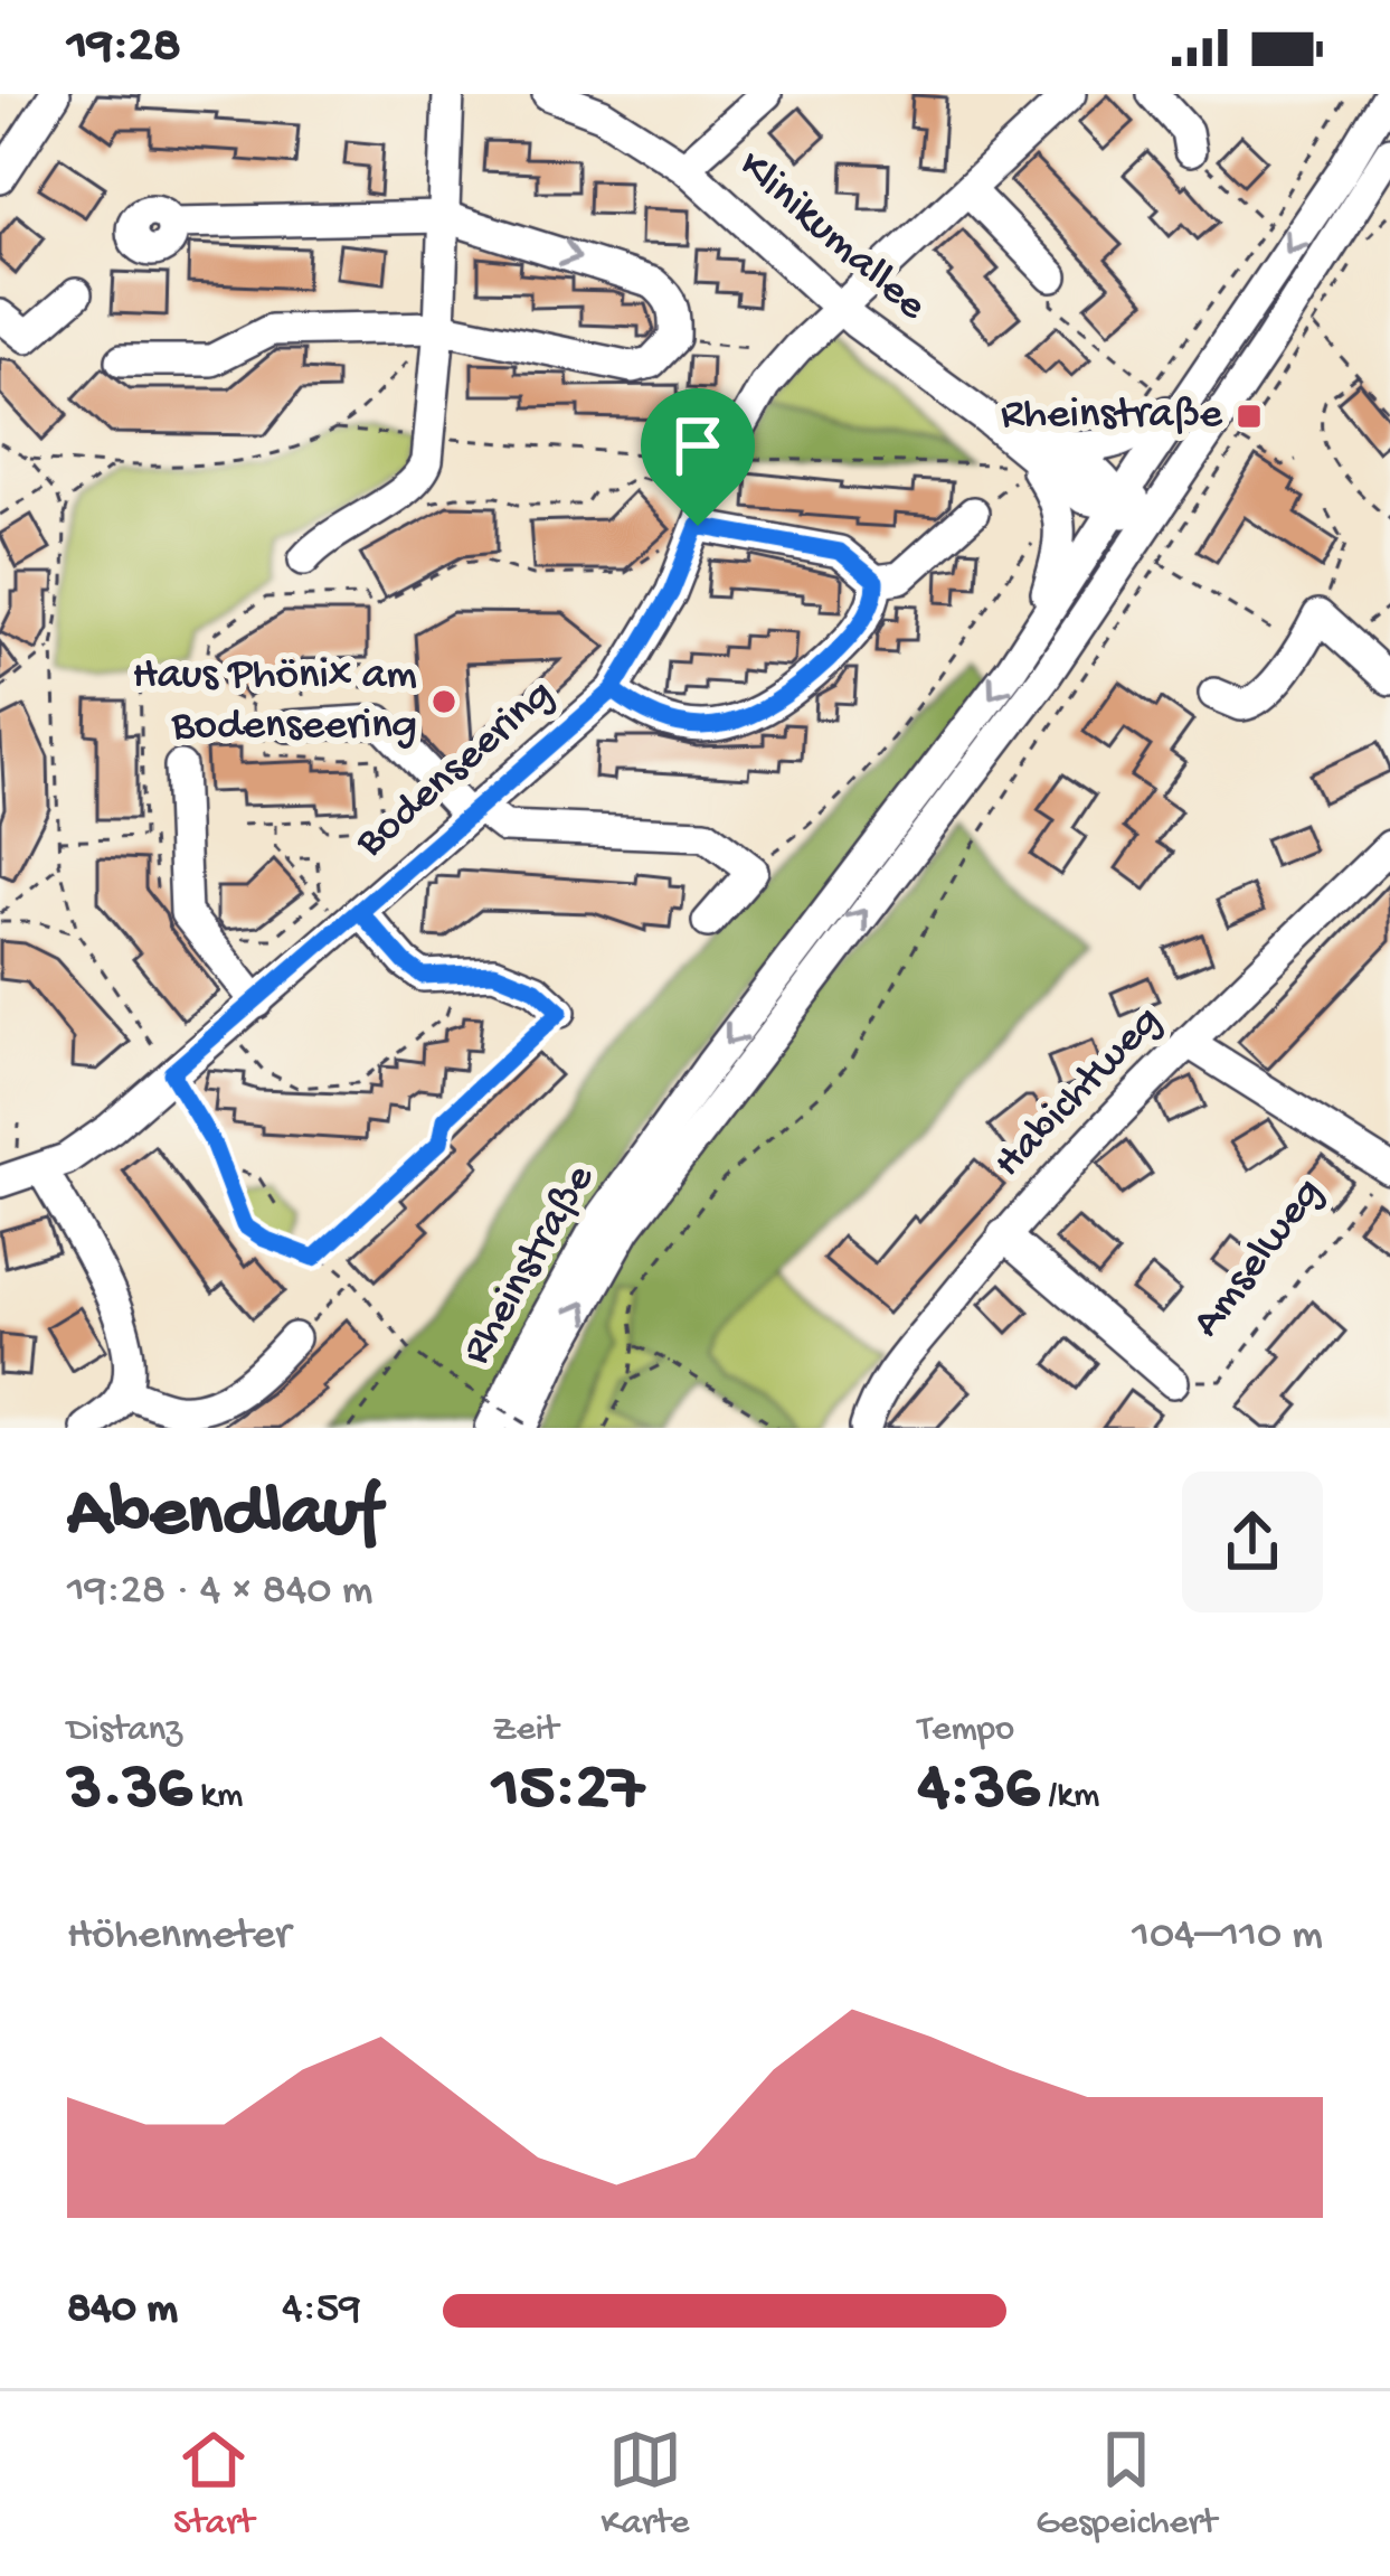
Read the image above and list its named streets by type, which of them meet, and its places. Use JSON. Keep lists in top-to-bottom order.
{
  "streets": {
    "street": [
      "Klinikumallee",
      "Bodenseering",
      "Habichtweg",
      "Amselweg",
      "Rheinstraße"
    ]
  },
  "crossings": [
    ["Klinikumallee", "Bodenseering"],
    ["Klinikumallee", "Rheinstraße"],
    ["Habichtweg", "Amselweg"]
  ],
  "places": {
    "transit": ["Rheinstraße"],
    "other": ["Haus Phönix am Bodenseering"]
  },
  "page": {
    "status": "19:28",
    "heading": ["Abendlauf", "19:28 · 4 × 840 m"],
    "stats": [
      ["Distanz", "3.36 km"],
      ["Zeit", "15:27"],
      ["Tempo", "4:36 /km"]
    ],
    "chart": ["Höhenmeter", "104–110 m"],
    "list": [
      {
        "name": "840 m",
        "note": "4:59"
      }
    ],
    "tabs": ["Start", "Karte", "Gespeichert"]
  }
}
